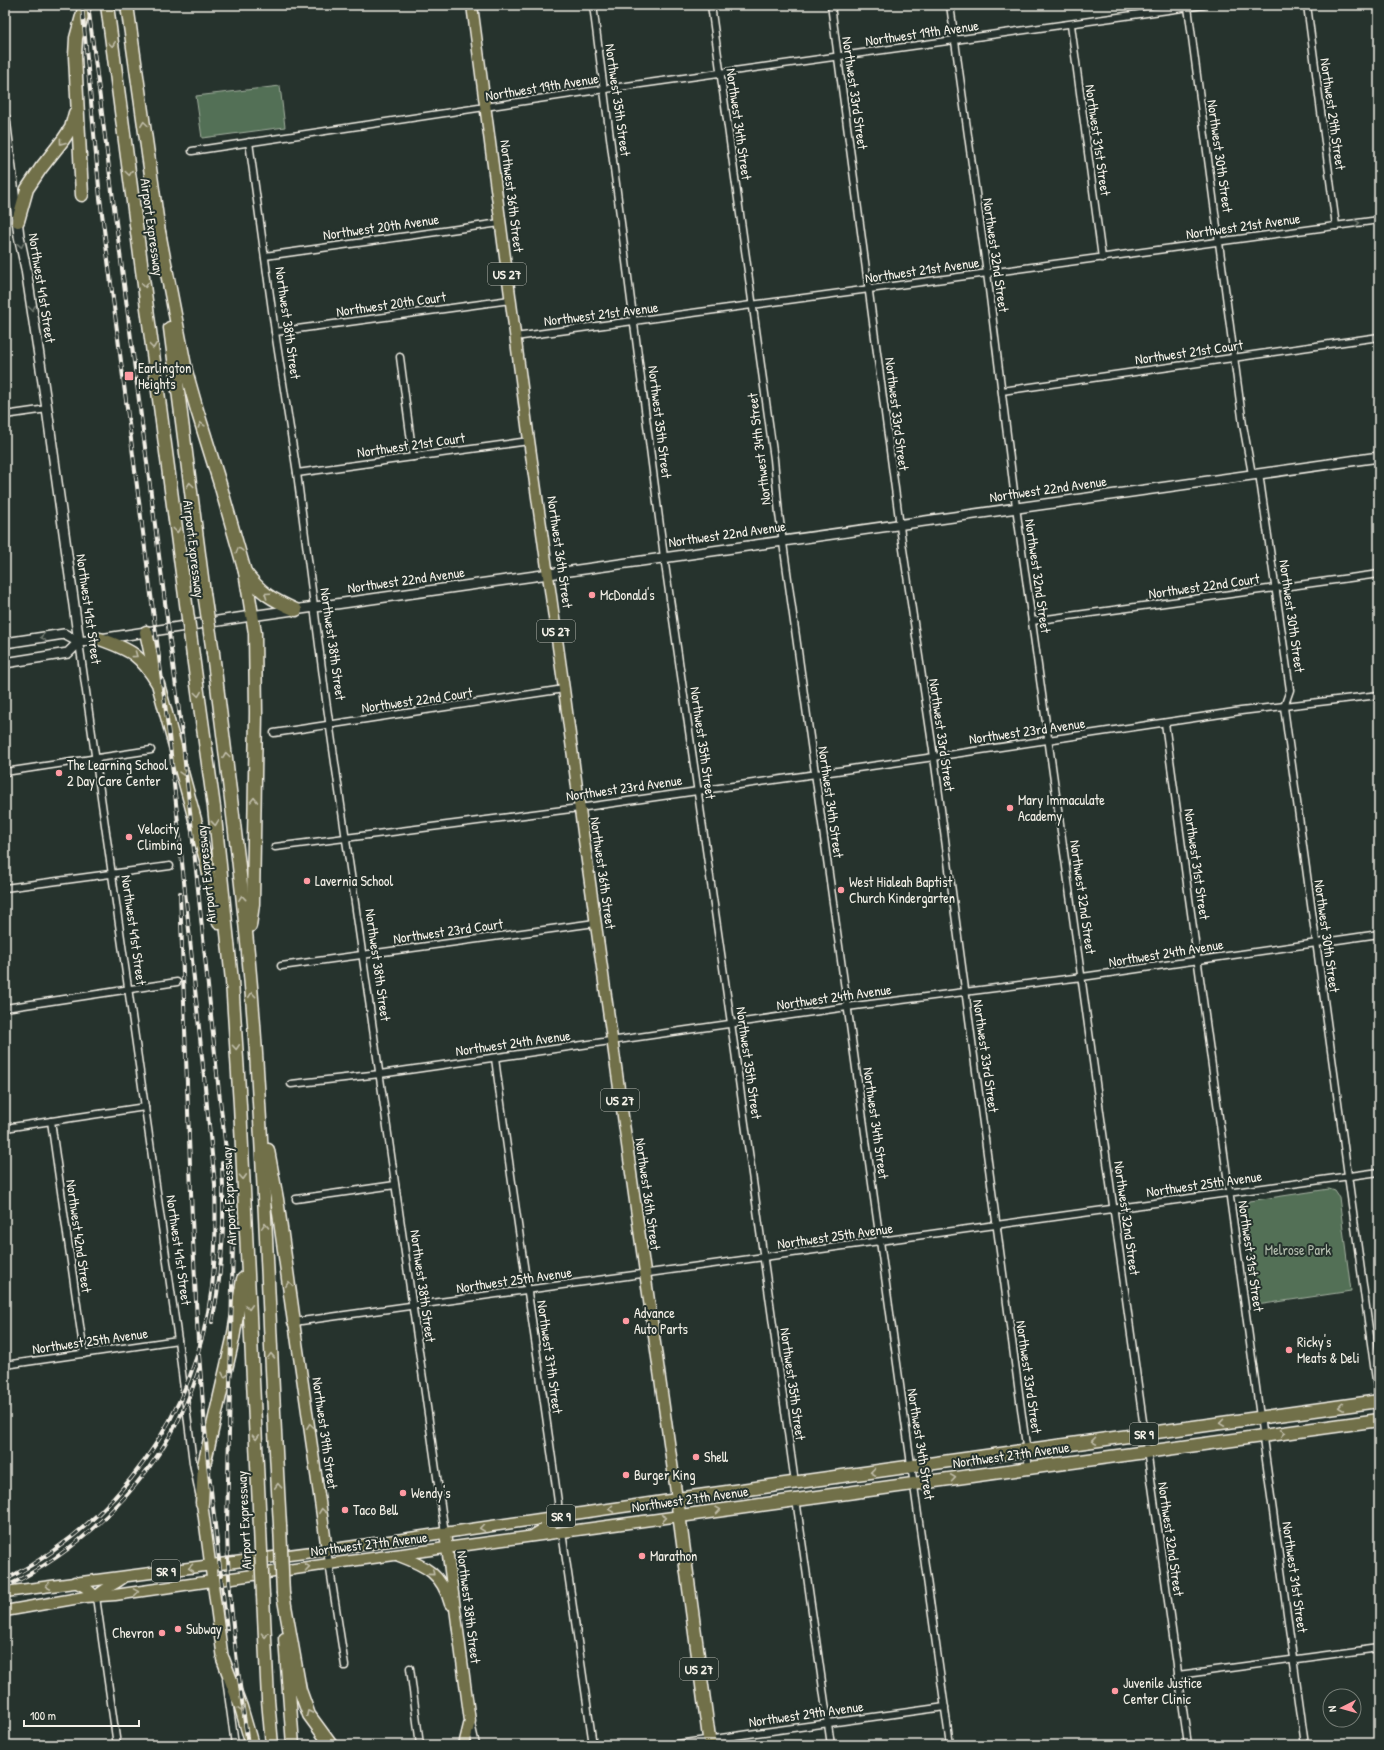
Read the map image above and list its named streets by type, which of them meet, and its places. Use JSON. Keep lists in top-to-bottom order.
{
  "streets": {
    "highway": [
      "Northwest 36th Street",
      "Airport Expressway",
      "US 27",
      "SR 9",
      "Northwest 27th Avenue"
    ],
    "main road": [
      "Northwest 41st Street",
      "Northwest 38th Street",
      "Northwest 22nd Avenue",
      "Northwest 39th Street"
    ],
    "street": [
      "Northwest 19th Avenue",
      "Northwest 33rd Street",
      "Northwest 35th Street",
      "Northwest 29th Street",
      "Northwest 34th Street",
      "Northwest 31st Street",
      "Northwest 30th Street",
      "Northwest 21st Avenue",
      "Northwest 20th Avenue",
      "Northwest 32nd Street",
      "Northwest 20th Court",
      "Northwest 21st Court",
      "Northwest 22nd Court",
      "Northwest 23rd Avenue",
      "Northwest 23rd Court",
      "Northwest 24th Avenue",
      "Northwest 25th Avenue",
      "Northwest 42nd Street",
      "Northwest 37th Street",
      "Northwest 29th Avenue"
    ]
  },
  "crossings": [
    ["Northwest 19th Avenue", "Northwest 33rd Street"],
    ["Northwest 19th Avenue", "Northwest 35th Street"],
    ["Northwest 19th Avenue", "Northwest 34th Street"],
    ["Northwest 19th Avenue", "Northwest 31st Street"],
    ["Northwest 19th Avenue", "Northwest 30th Street"],
    ["Northwest 19th Avenue", "Northwest 36th Street"],
    ["Northwest 19th Avenue", "Northwest 32nd Street"],
    ["Northwest 19th Avenue", "Northwest 38th Street"],
    ["Northwest 33rd Street", "Northwest 21st Avenue"],
    ["Northwest 33rd Street", "Northwest 22nd Avenue"],
    ["Northwest 33rd Street", "Northwest 23rd Avenue"],
    ["Northwest 33rd Street", "Northwest 24th Avenue"],
    ["Northwest 33rd Street", "Northwest 25th Avenue"],
    ["Northwest 33rd Street", "Northwest 27th Avenue"],
    ["Northwest 35th Street", "Northwest 21st Avenue"],
    ["Northwest 35th Street", "Northwest 22nd Avenue"],
    ["Northwest 35th Street", "Northwest 23rd Avenue"],
    ["Northwest 35th Street", "Northwest 24th Avenue"],
    ["Northwest 35th Street", "Northwest 25th Avenue"],
    ["Northwest 35th Street", "Northwest 27th Avenue"],
    ["Northwest 29th Street", "Northwest 21st Avenue"],
    ["Northwest 34th Street", "Northwest 21st Avenue"],
    ["Northwest 34th Street", "Northwest 22nd Avenue"],
    ["Northwest 34th Street", "Northwest 23rd Avenue"],
    ["Northwest 34th Street", "Northwest 24th Avenue"],
    ["Northwest 34th Street", "Northwest 25th Avenue"],
    ["Northwest 34th Street", "Northwest 27th Avenue"],
    ["Northwest 34th Street", "Northwest 29th Avenue"],
    ["Northwest 31st Street", "Northwest 21st Avenue"],
    ["Northwest 31st Street", "Northwest 23rd Avenue"],
    ["Northwest 31st Street", "Northwest 24th Avenue"],
    ["Northwest 31st Street", "Northwest 25th Avenue"],
    ["Northwest 31st Street", "Northwest 27th Avenue"],
    ["Northwest 30th Street", "Northwest 21st Avenue"],
    ["Northwest 30th Street", "Northwest 21st Court"],
    ["Northwest 30th Street", "Northwest 22nd Avenue"],
    ["Northwest 30th Street", "Northwest 22nd Court"],
    ["Northwest 30th Street", "Northwest 23rd Avenue"],
    ["Northwest 30th Street", "Northwest 24th Avenue"],
    ["Northwest 30th Street", "Northwest 25th Avenue"],
    ["Northwest 30th Street", "Northwest 27th Avenue"],
    ["Northwest 36th Street", "Northwest 21st Avenue"],
    ["Northwest 36th Street", "Northwest 20th Avenue"],
    ["Northwest 36th Street", "Northwest 20th Court"],
    ["Northwest 36th Street", "Northwest 21st Court"],
    ["Northwest 36th Street", "Northwest 22nd Avenue"],
    ["Northwest 36th Street", "Northwest 22nd Court"],
    ["Northwest 36th Street", "Northwest 23rd Avenue"],
    ["Northwest 36th Street", "Northwest 23rd Court"],
    ["Northwest 36th Street", "Northwest 24th Avenue"],
    ["Northwest 36th Street", "Northwest 25th Avenue"],
    ["Northwest 36th Street", "Northwest 27th Avenue"],
    ["Northwest 36th Street", "Northwest 29th Avenue"],
    ["Northwest 21st Avenue", "Northwest 32nd Street"],
    ["Northwest 20th Avenue", "Northwest 38th Street"],
    ["Northwest 32nd Street", "Northwest 21st Court"],
    ["Northwest 32nd Street", "Northwest 22nd Avenue"],
    ["Northwest 32nd Street", "Northwest 22nd Court"],
    ["Northwest 32nd Street", "Northwest 23rd Avenue"],
    ["Northwest 32nd Street", "Northwest 24th Avenue"],
    ["Northwest 32nd Street", "Northwest 25th Avenue"],
    ["Northwest 32nd Street", "Northwest 27th Avenue"],
    ["Northwest 41st Street", "Northwest 22nd Avenue"],
    ["Northwest 41st Street", "Northwest 25th Avenue"],
    ["Northwest 41st Street", "Northwest 27th Avenue"],
    ["Northwest 20th Court", "Northwest 38th Street"],
    ["Northwest 38th Street", "Northwest 21st Court"],
    ["Northwest 38th Street", "Northwest 22nd Avenue"],
    ["Northwest 38th Street", "Northwest 22nd Court"],
    ["Northwest 38th Street", "Northwest 23rd Avenue"],
    ["Northwest 38th Street", "Northwest 23rd Court"],
    ["Northwest 38th Street", "Northwest 24th Avenue"],
    ["Northwest 38th Street", "Northwest 25th Avenue"],
    ["Northwest 38th Street", "Northwest 27th Avenue"],
    ["Northwest 24th Avenue", "Northwest 37th Street"],
    ["Northwest 25th Avenue", "Northwest 42nd Street"],
    ["Northwest 25th Avenue", "Northwest 37th Street"],
    ["Northwest 25th Avenue", "Northwest 39th Street"],
    ["Northwest 37th Street", "Northwest 27th Avenue"],
    ["Northwest 39th Street", "Northwest 27th Avenue"]
  ],
  "one_way": ["Northwest 39th Street"],
  "parks": ["Melrose Park"],
  "places": {
    "transit": ["Earlington Heights"],
    "other": [
      "McDonald's",
      "The Learning School 2 Day Care Center",
      "Mary Immaculate Academy",
      "Velocity Climbing",
      "Lavernia School",
      "West Hialeah Baptist Church Kindergarten",
      "Advance Auto Parts",
      "Ricky's Meats & Deli",
      "Shell",
      "Burger King",
      "Wendy's",
      "Taco Bell",
      "Marathon",
      "Subway",
      "Chevron",
      "Juvenile Justice Center Clinic"
    ]
  },
  "scale_bar": "100 m",
  "north": "left"
}
